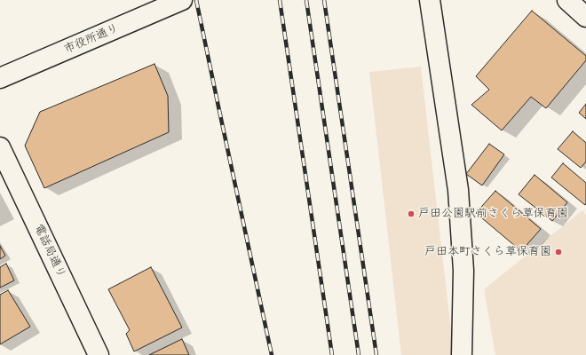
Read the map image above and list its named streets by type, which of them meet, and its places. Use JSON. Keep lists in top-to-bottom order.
{
  "streets": {
    "street": ["市役所通り", "電話局通り"]
  },
  "places": ["戸田公園駅前さくら草保育園", "戸田本町さくら草保育園"]
}
